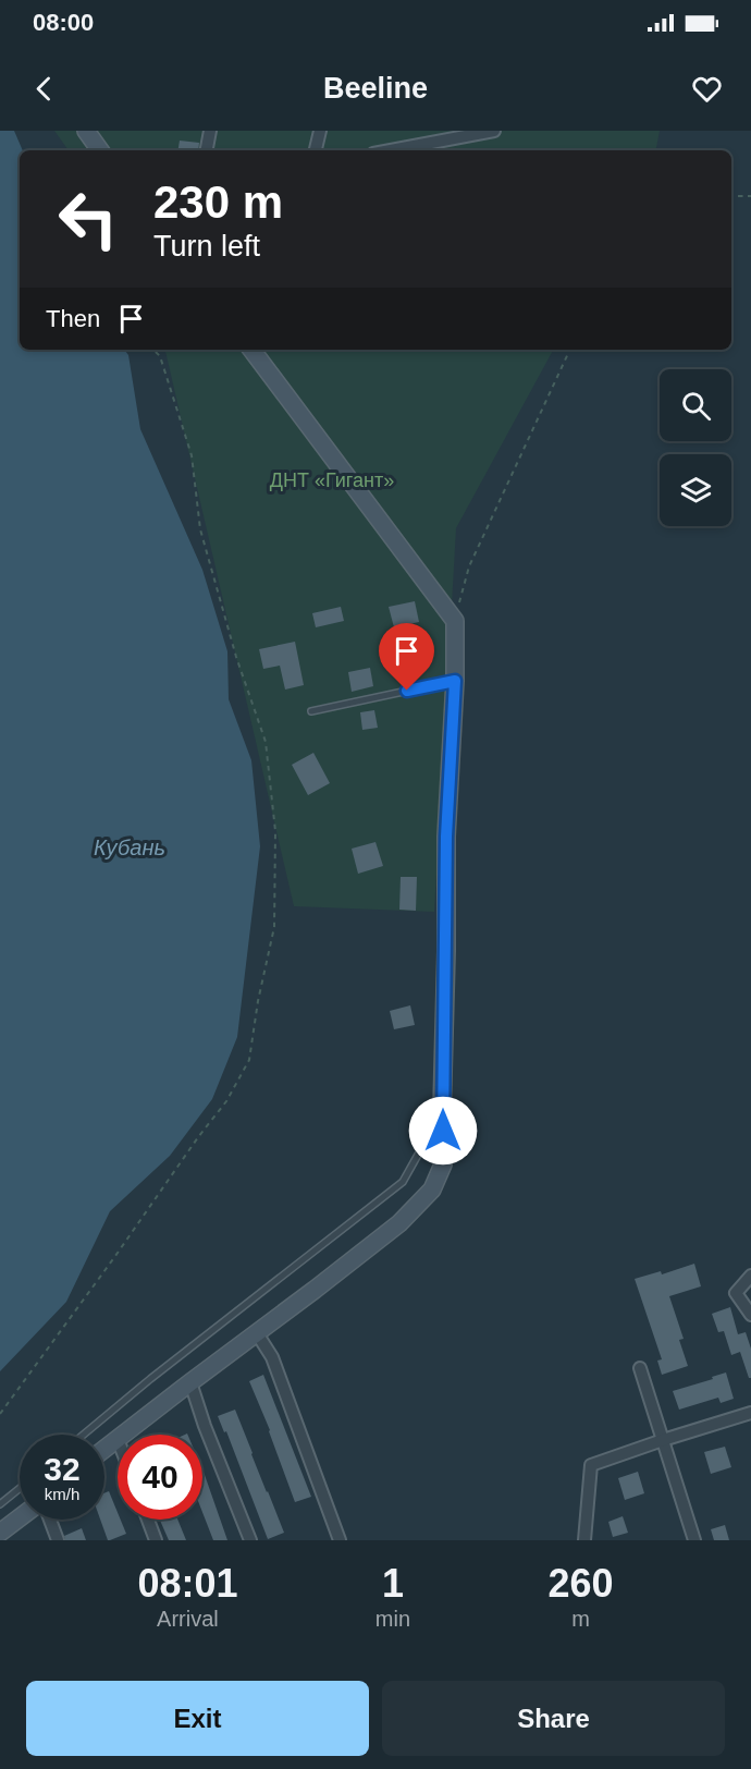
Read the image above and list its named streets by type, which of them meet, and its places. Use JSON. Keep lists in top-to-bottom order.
{
  "water": ["Кубань"],
  "parks": ["ДНТ «Гигант»"],
  "page": {
    "status": "08:00",
    "header": "Beeline",
    "turn": ["230 m", "Turn left"],
    "then": "Then",
    "speed": "32 km/h",
    "limit": "40",
    "eta": [
      "08:01",
      "Arrival",
      "1",
      "min",
      "260",
      "m"
    ],
    "buttons": ["Exit", "Share"]
  }
}
